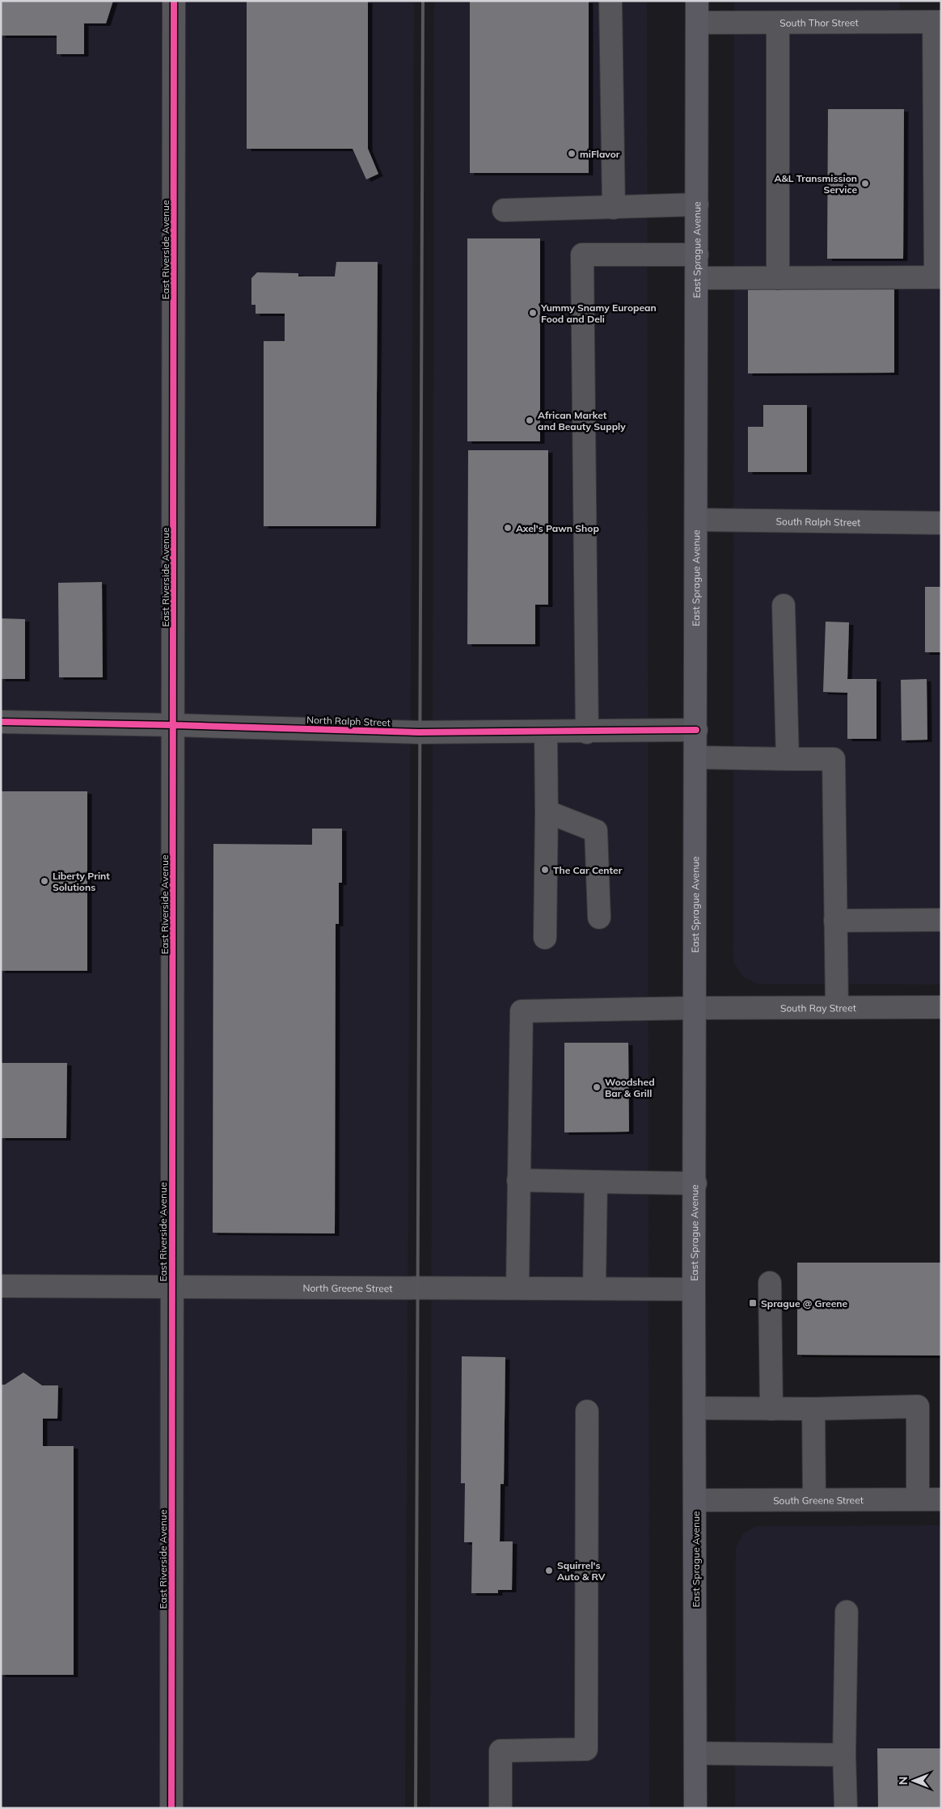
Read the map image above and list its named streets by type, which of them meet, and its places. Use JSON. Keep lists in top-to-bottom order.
{
  "streets": {
    "main road": ["East Sprague Avenue"],
    "street": [
      "South Thor Street",
      "East Riverside Avenue",
      "South Ralph Street",
      "North Ralph Street",
      "South Ray Street",
      "North Greene Street",
      "South Greene Street"
    ]
  },
  "crossings": [
    ["South Thor Street", "East Sprague Avenue"],
    ["East Riverside Avenue", "North Ralph Street"],
    ["East Riverside Avenue", "North Greene Street"],
    ["East Sprague Avenue", "South Ralph Street"],
    ["East Sprague Avenue", "North Ralph Street"],
    ["East Sprague Avenue", "South Ray Street"],
    ["East Sprague Avenue", "North Greene Street"],
    ["East Sprague Avenue", "South Greene Street"]
  ],
  "places": {
    "other": [
      "miFlavor",
      "A&L Transmission Service",
      "Yummy Snamy European Food and Deli",
      "African Market and Beauty Supply",
      "Axel's Pawn Shop",
      "The Car Center",
      "Liberty Print Solutions",
      "Woodshed Bar & Grill",
      "Squirrel's Auto & RV"
    ],
    "transit": ["Sprague @ Greene"]
  },
  "north": "left"
}
